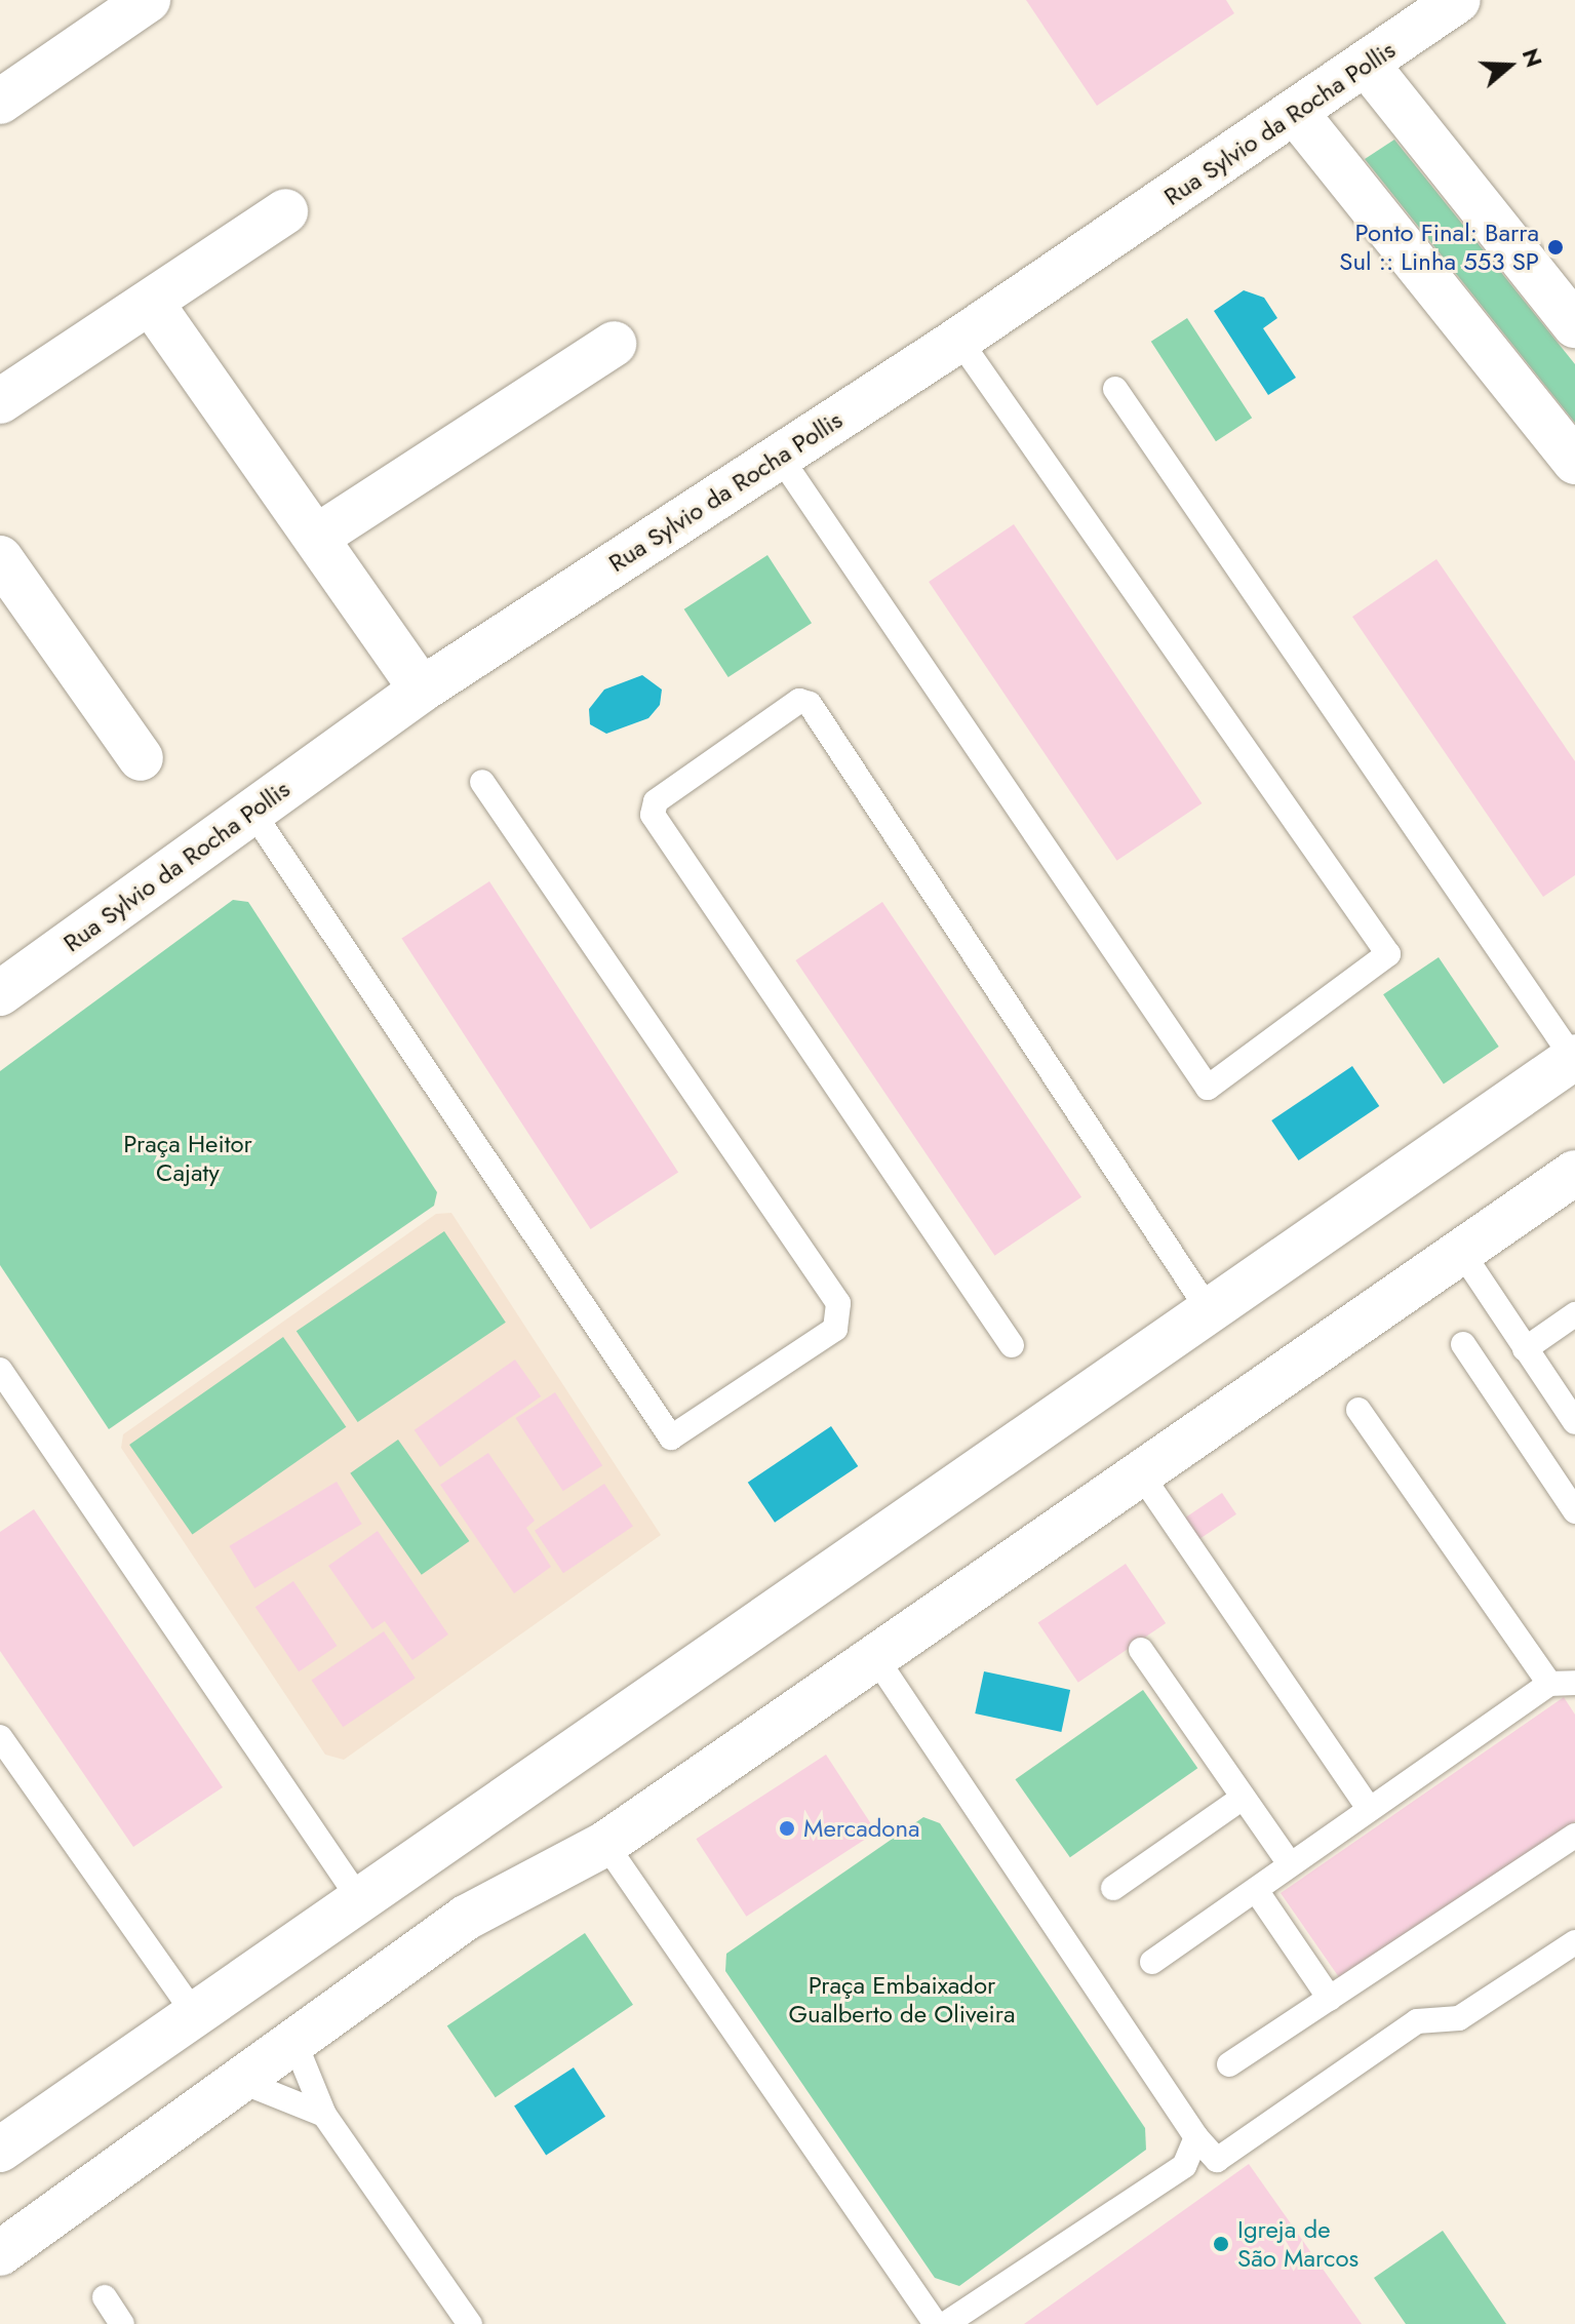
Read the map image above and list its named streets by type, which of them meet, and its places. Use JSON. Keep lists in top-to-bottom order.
{
  "streets": {
    "street": ["Rua Sylvio da Rocha Pollis"]
  },
  "parks": ["Praça Heitor Cajaty", "Praça Embaixador Gualberto de Oliveira"],
  "places": ["Ponto Final: Barra Sul :: Linha 553 SP", "Mercadona", "Igreja de São Marcos"],
  "north": "right"
}
